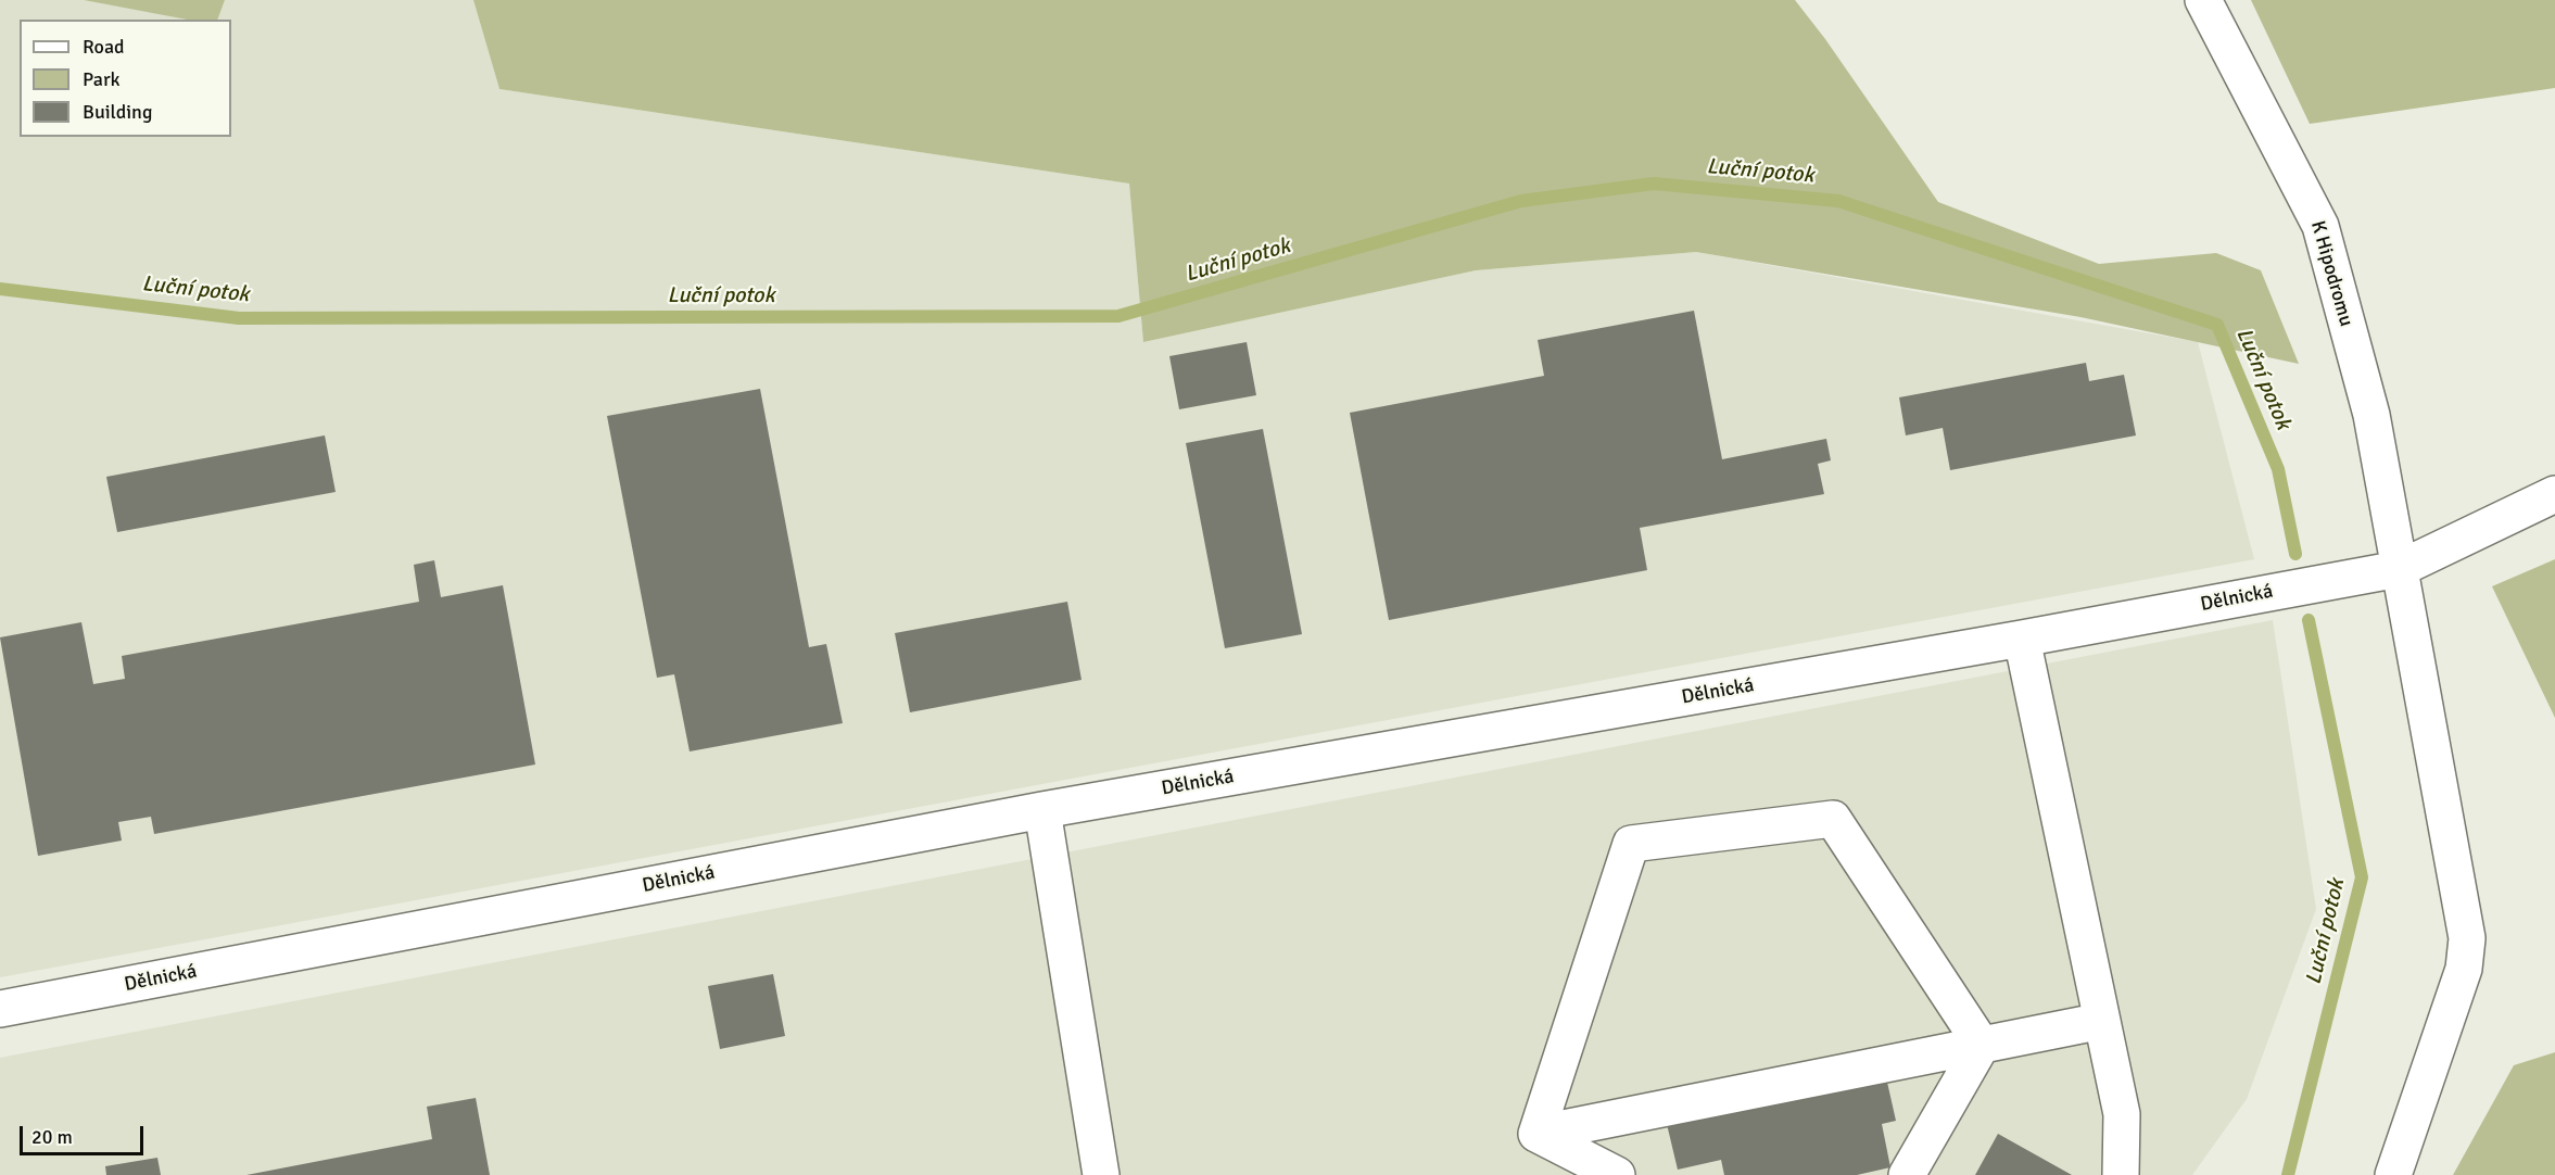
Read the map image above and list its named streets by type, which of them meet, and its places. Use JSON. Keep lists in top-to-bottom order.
{
  "streets": {
    "street": ["K Hipodromu", "Dělnická"]
  },
  "crossings": [
    ["K Hipodromu", "Dělnická"]
  ],
  "water": ["Luční potok"],
  "legend": ["Road", "Park", "Building"],
  "scale_bar": "20 m"
}
